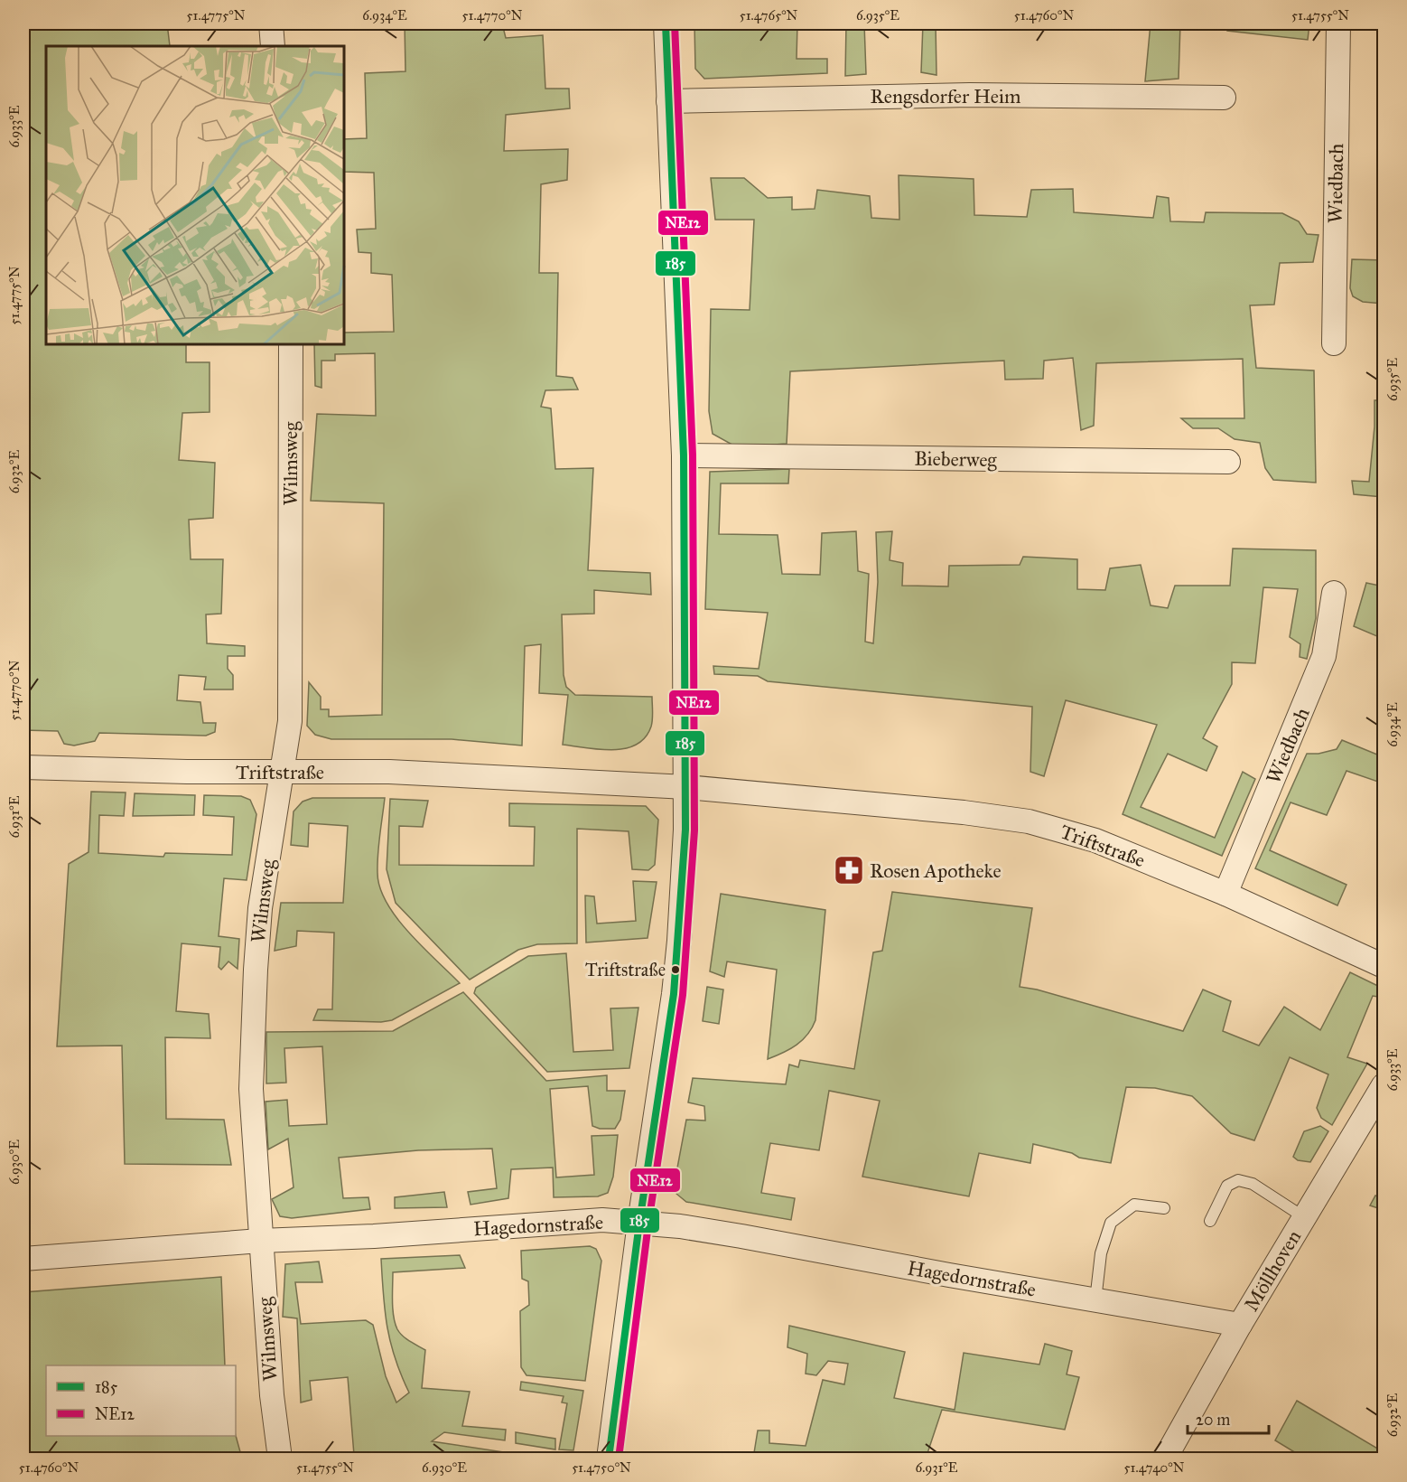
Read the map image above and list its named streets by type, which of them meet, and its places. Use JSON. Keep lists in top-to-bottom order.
{
  "streets": {
    "street": [
      "Rengsdorfer Heim",
      "Wiedbach",
      "Bieberweg",
      "Wilmsweg",
      "Triftstraße",
      "Hagedornstraße",
      "Möllhoven"
    ]
  },
  "crossings": [
    ["Wiedbach", "Triftstraße"],
    ["Wilmsweg", "Triftstraße"],
    ["Wilmsweg", "Hagedornstraße"],
    ["Hagedornstraße", "Möllhoven"]
  ],
  "places": {
    "pharmacy": ["Rosen Apotheke"],
    "other": ["Triftstraße"]
  },
  "lines": ["transit line 185", "transit line NE12"],
  "legend": ["185", "NE12"],
  "scale_bar": "20 m",
  "coordinates": [
    "51.4775°N",
    "6.934°E",
    "51.4770°N",
    "51.4765°N",
    "6.935°E",
    "51.4760°N",
    "51.4755°N",
    "6.933°E",
    "6.932°E",
    "6.931°E",
    "6.930°E",
    "51.4750°N",
    "51.4740°N"
  ]
}
